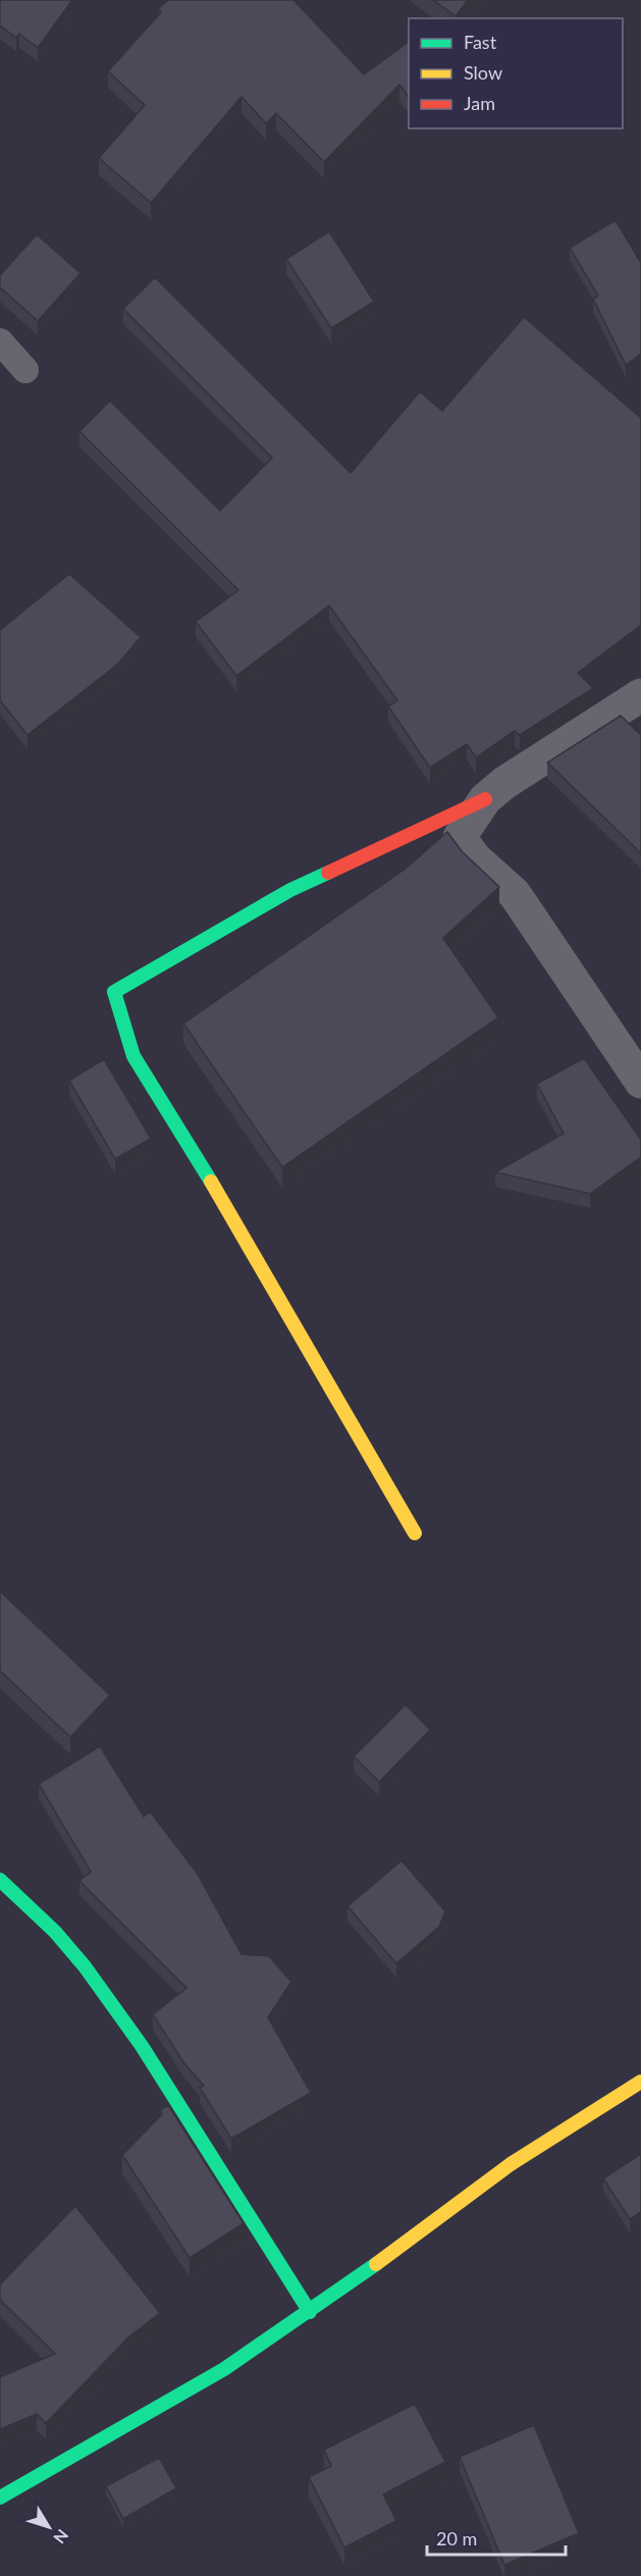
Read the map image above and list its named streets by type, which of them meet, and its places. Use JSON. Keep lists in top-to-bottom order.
{
  "legend": ["Fast", "Slow", "Jam"],
  "scale_bar": "20 m",
  "north": "bottom right"
}
